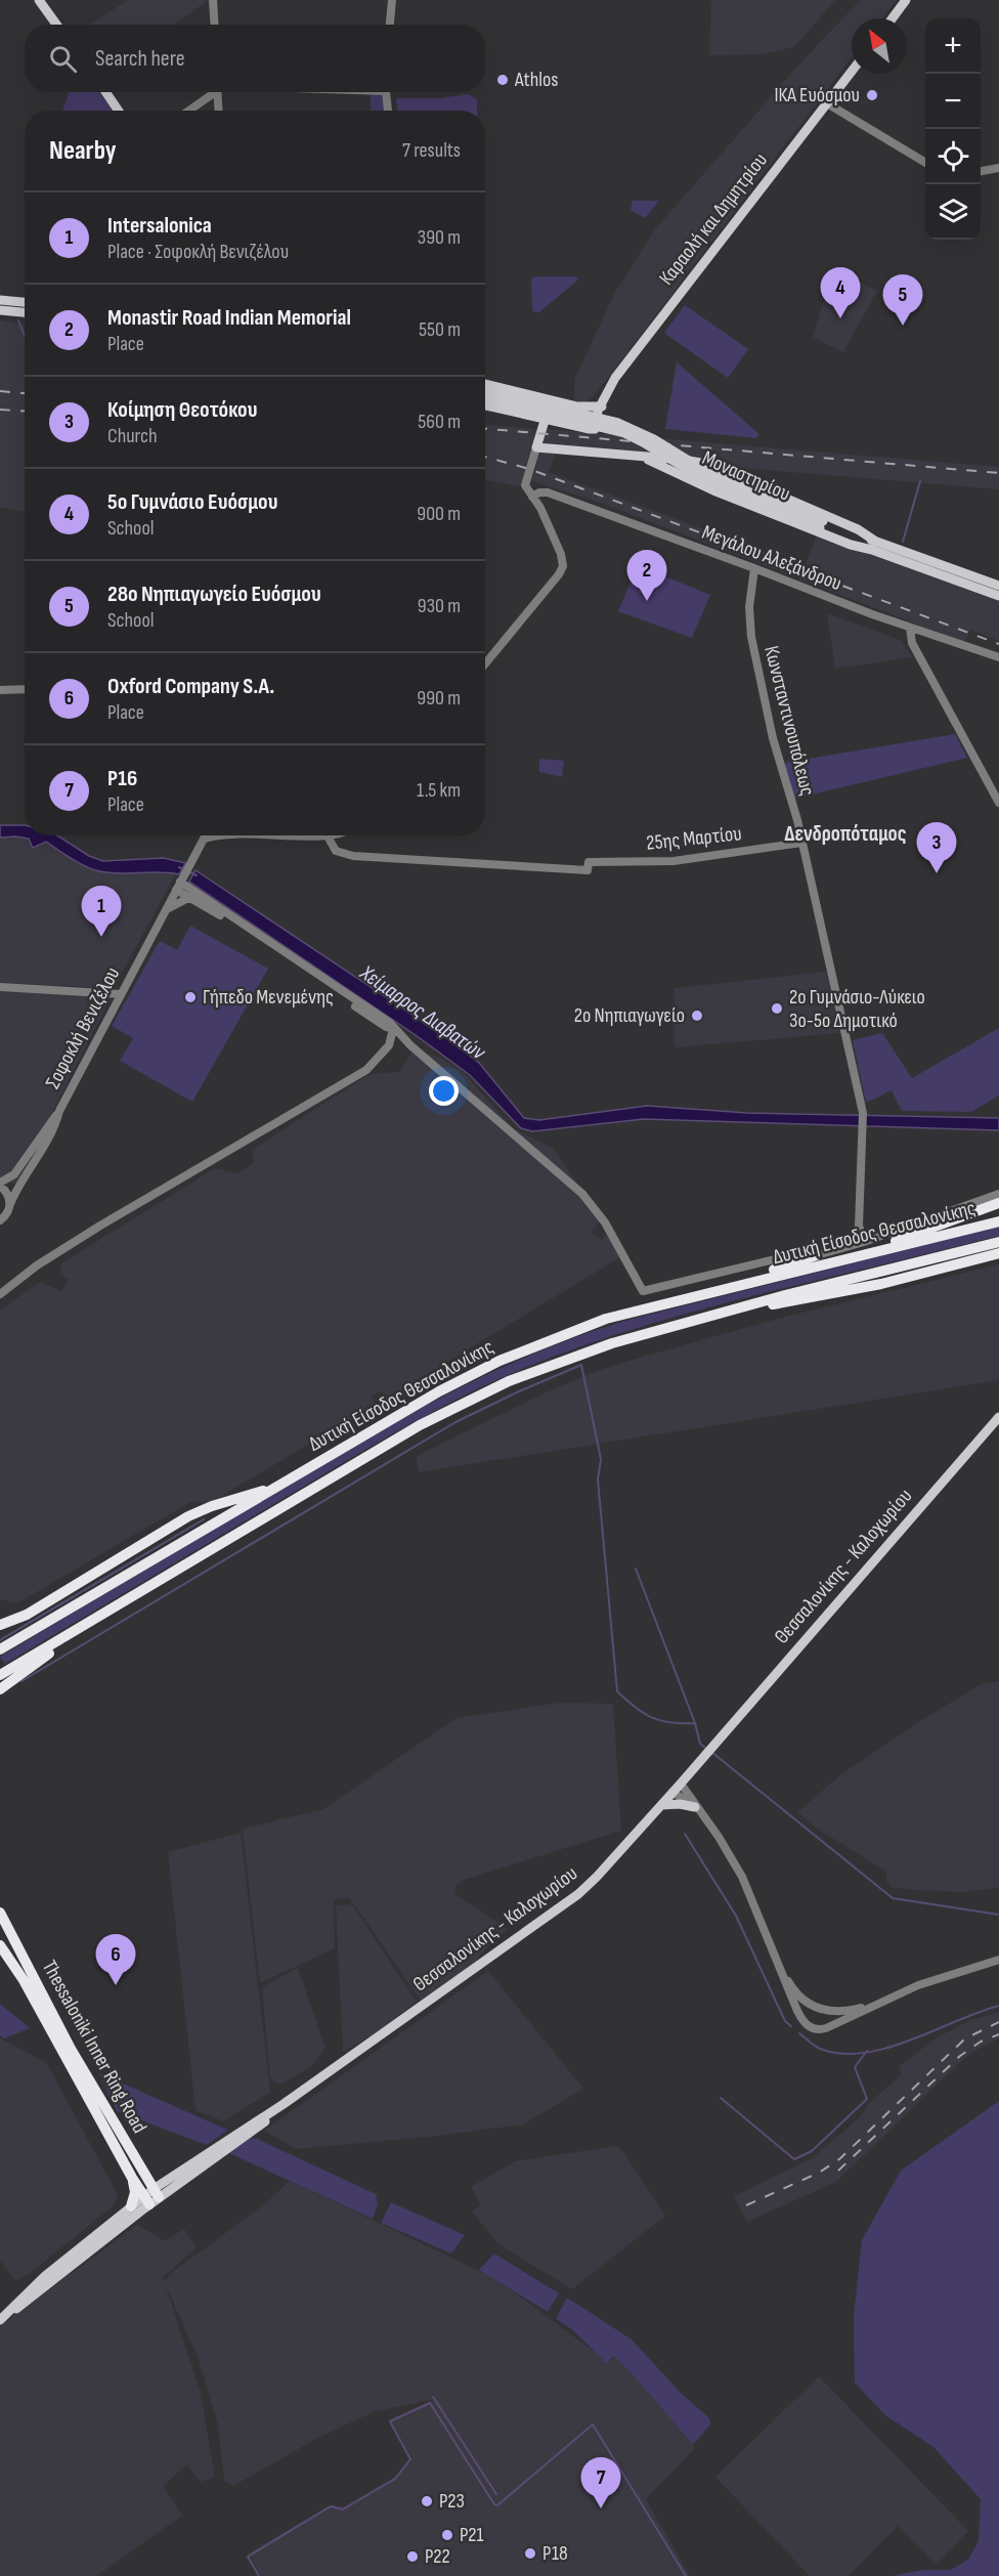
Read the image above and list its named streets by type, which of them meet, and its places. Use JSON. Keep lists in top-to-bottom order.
{
  "streets": {
    "highway": ["Δυτική Είσοδος Θεσσαλονίκης", "Thessaloniki Inner Ring Road"],
    "main road": ["Καραολή και Δημητρίου", "Μοναστηρίου", "Θεσσαλονίκης - Καλοχωρίου"],
    "street": [
      "Μεγάλου Αλεξάνδρου",
      "Κωνσταντινουπόλεως",
      "25ης Μαρτίου",
      "Σοφοκλή Βενιζέλου"
    ]
  },
  "crossings": [
    ["Μεγάλου Αλεξάνδρου", "Κωνσταντινουπόλεως"],
    ["Κωνσταντινουπόλεως", "25ης Μαρτίου"],
    ["Θεσσαλονίκης - Καλοχωρίου", "Thessaloniki Inner Ring Road"]
  ],
  "districts": ["Δενδροπόταμος"],
  "water": ["Χείμαρρος Διαβατών"],
  "places": [
    "Athlos",
    "ΙΚΑ Ευόσμου",
    "Γήπεδο Μενεμένης",
    "2ο Γυμνάσιο-Λύκειο 3ο-5ο Δημοτικό",
    "2ο Νηπιαγωγείο",
    "P23",
    "P21",
    "P18",
    "P22"
  ],
  "north": "top left",
  "page": {
    "map_buttons": ["+", "−"],
    "search": "Search here",
    "heading": ["Nearby", "7 results"],
    "list": [
      {
        "mark": "1",
        "name": "Intersalonica",
        "note": "Place · Σοφοκλή Βενιζέλου",
        "value": "390 m"
      },
      {
        "mark": "2",
        "name": "Monastir Road Indian Memorial",
        "note": "Place",
        "value": "550 m"
      },
      {
        "mark": "3",
        "name": "Κοίμηση Θεοτόκου",
        "note": "Church",
        "value": "560 m"
      },
      {
        "mark": "4",
        "name": "5ο Γυμνάσιο Ευόσμου",
        "note": "School",
        "value": "900 m"
      },
      {
        "mark": "5",
        "name": "28ο Νηπιαγωγείο Ευόσμου",
        "note": "School",
        "value": "930 m"
      },
      {
        "mark": "6",
        "name": "Oxford Company S.A.",
        "note": "Place",
        "value": "990 m"
      },
      {
        "mark": "7",
        "name": "P16",
        "note": "Place",
        "value": "1.5 km"
      }
    ],
    "pins": [
      "4",
      "5",
      "2",
      "3",
      "1",
      "6",
      "7"
    ]
  }
}
